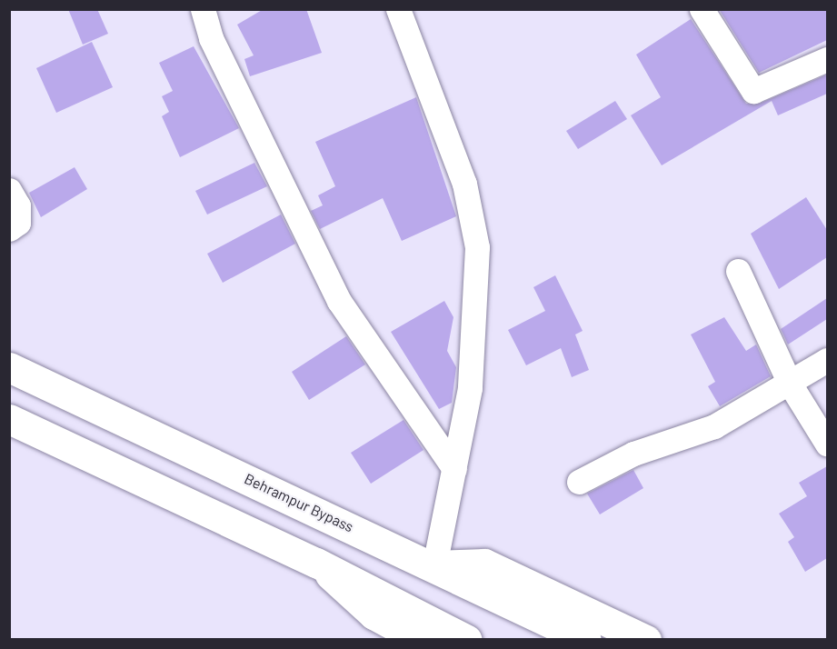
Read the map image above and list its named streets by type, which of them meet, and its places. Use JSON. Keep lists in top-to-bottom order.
{
  "streets": {
    "main road": ["Behrampur Bypass"]
  }
}
